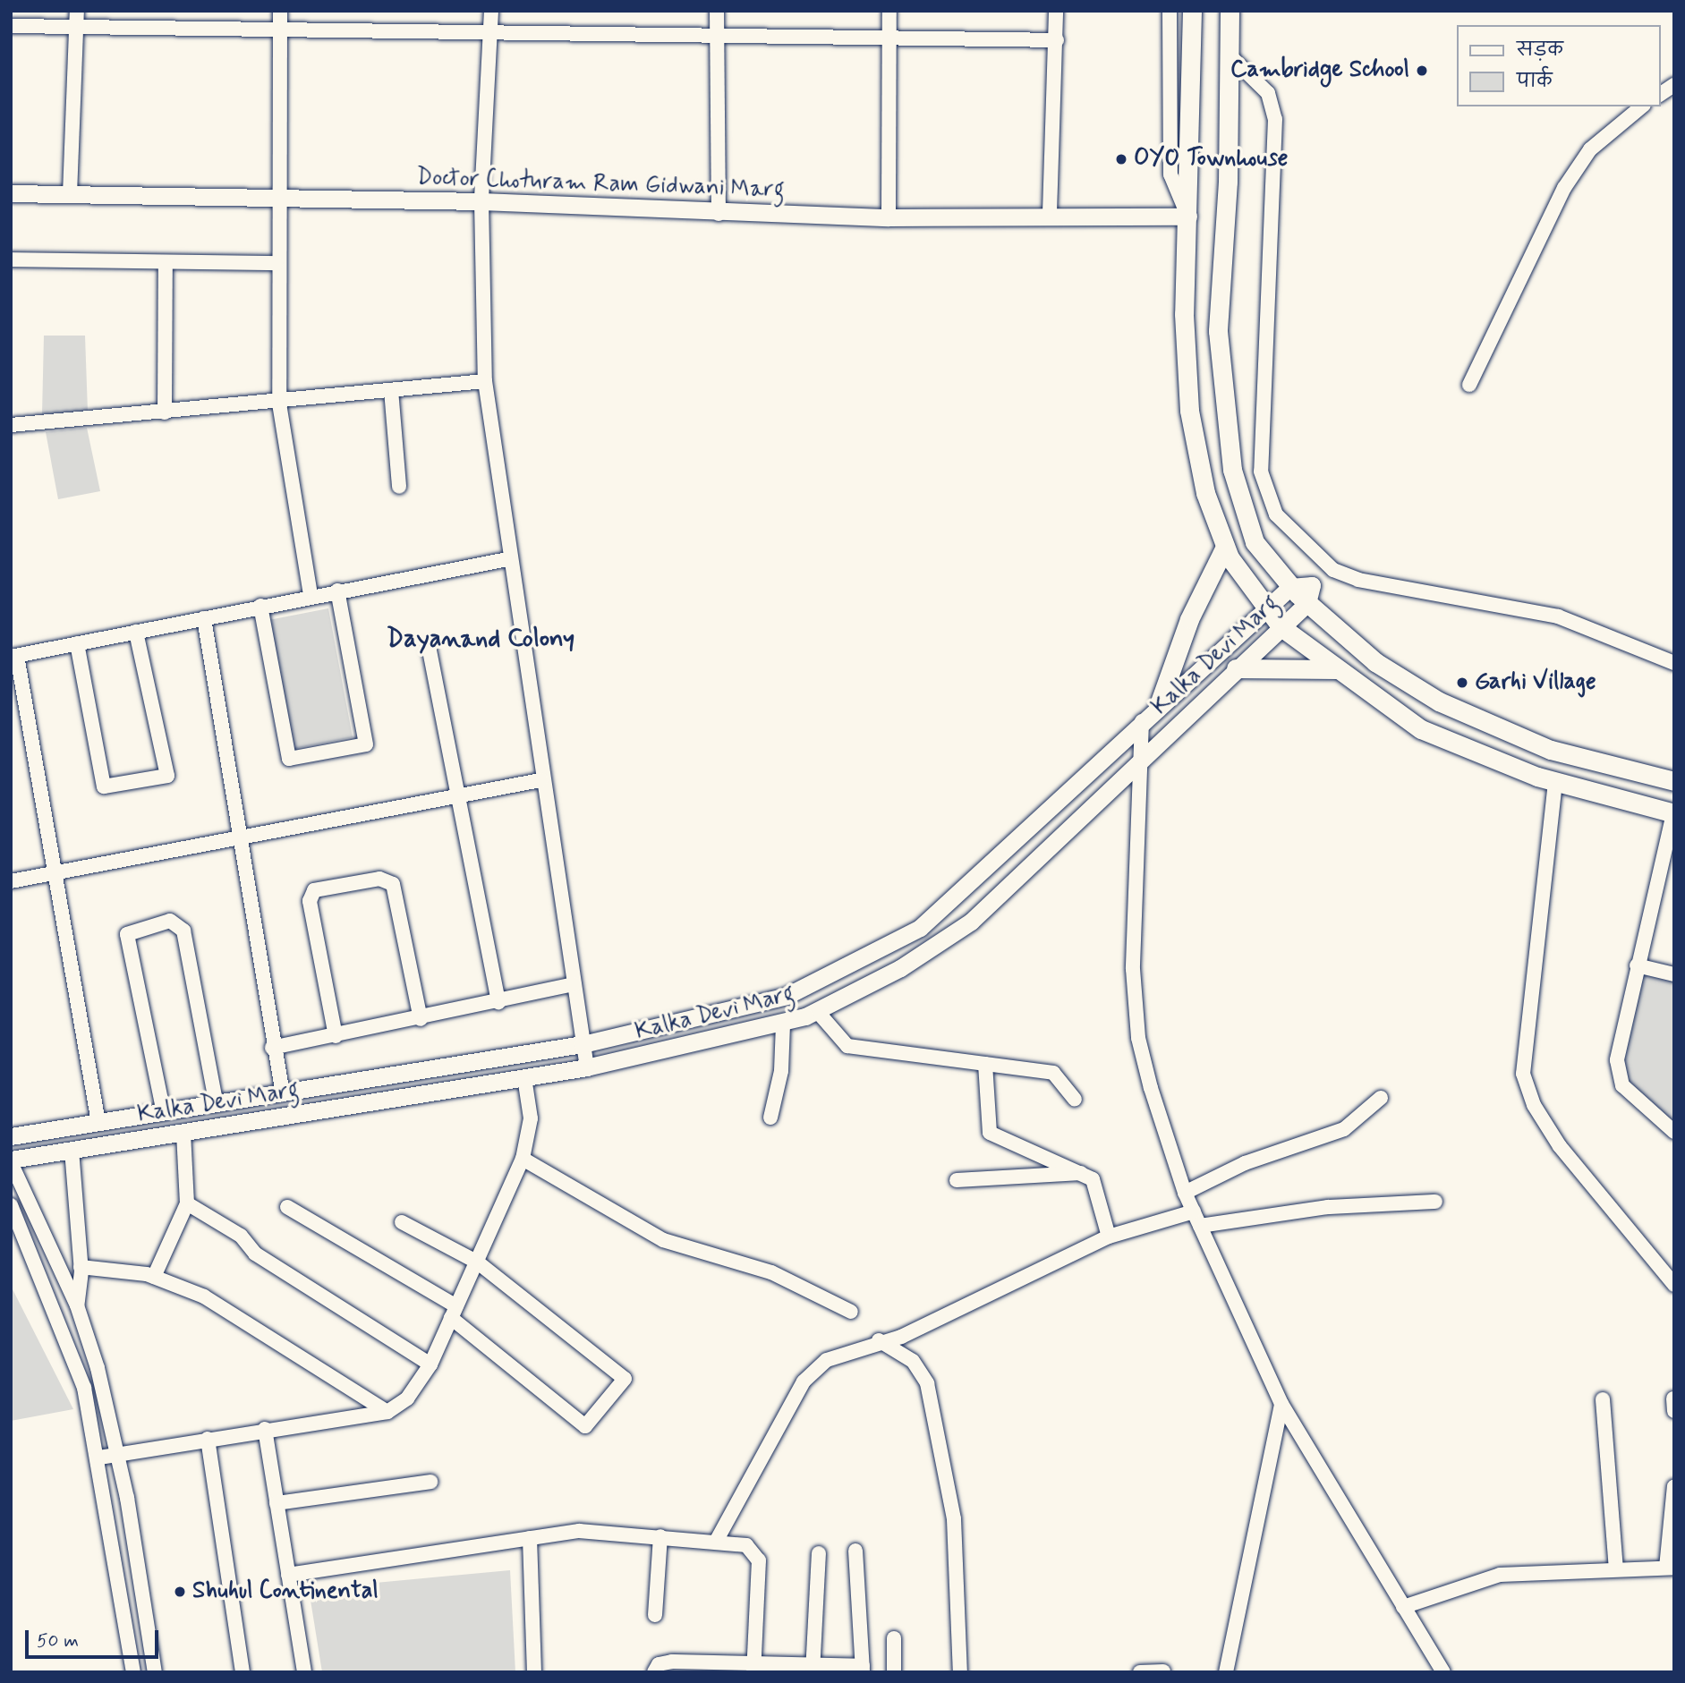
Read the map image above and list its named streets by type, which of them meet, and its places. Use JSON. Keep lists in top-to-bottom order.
{
  "streets": {
    "street": ["Doctor Choturam Ram Gidwani Marg", "Kalka Devi Marg"]
  },
  "districts": ["Dayanand Colony"],
  "places": [
    "Cambridge School",
    "OYO Townhouse",
    "Garhi Village",
    "Shuhul Continental"
  ],
  "legend": ["सड़क", "पार्क"],
  "scale_bar": "50 m"
}
